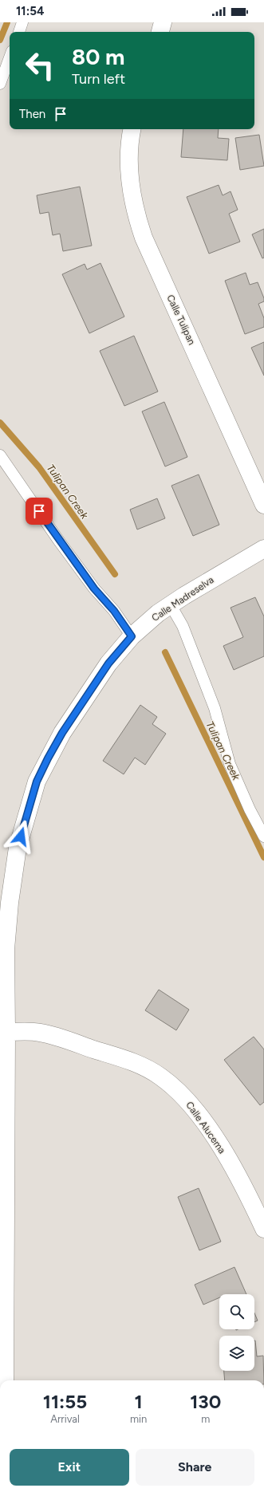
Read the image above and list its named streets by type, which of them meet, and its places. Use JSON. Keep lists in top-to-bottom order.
{
  "streets": {
    "street": ["Calle Tulipan", "Calle Madreselva", "Calle Alucema"]
  },
  "crossings": [
    ["Calle Madreselva", "Calle Alucema"]
  ],
  "water": ["Tulipan Creek"],
  "page": {
    "status": "11:54",
    "turn": ["80 m", "Turn left"],
    "then": "Then",
    "eta": [
      "11:55",
      "Arrival",
      "1",
      "min",
      "130",
      "m"
    ],
    "buttons": ["Exit", "Share"]
  }
}
